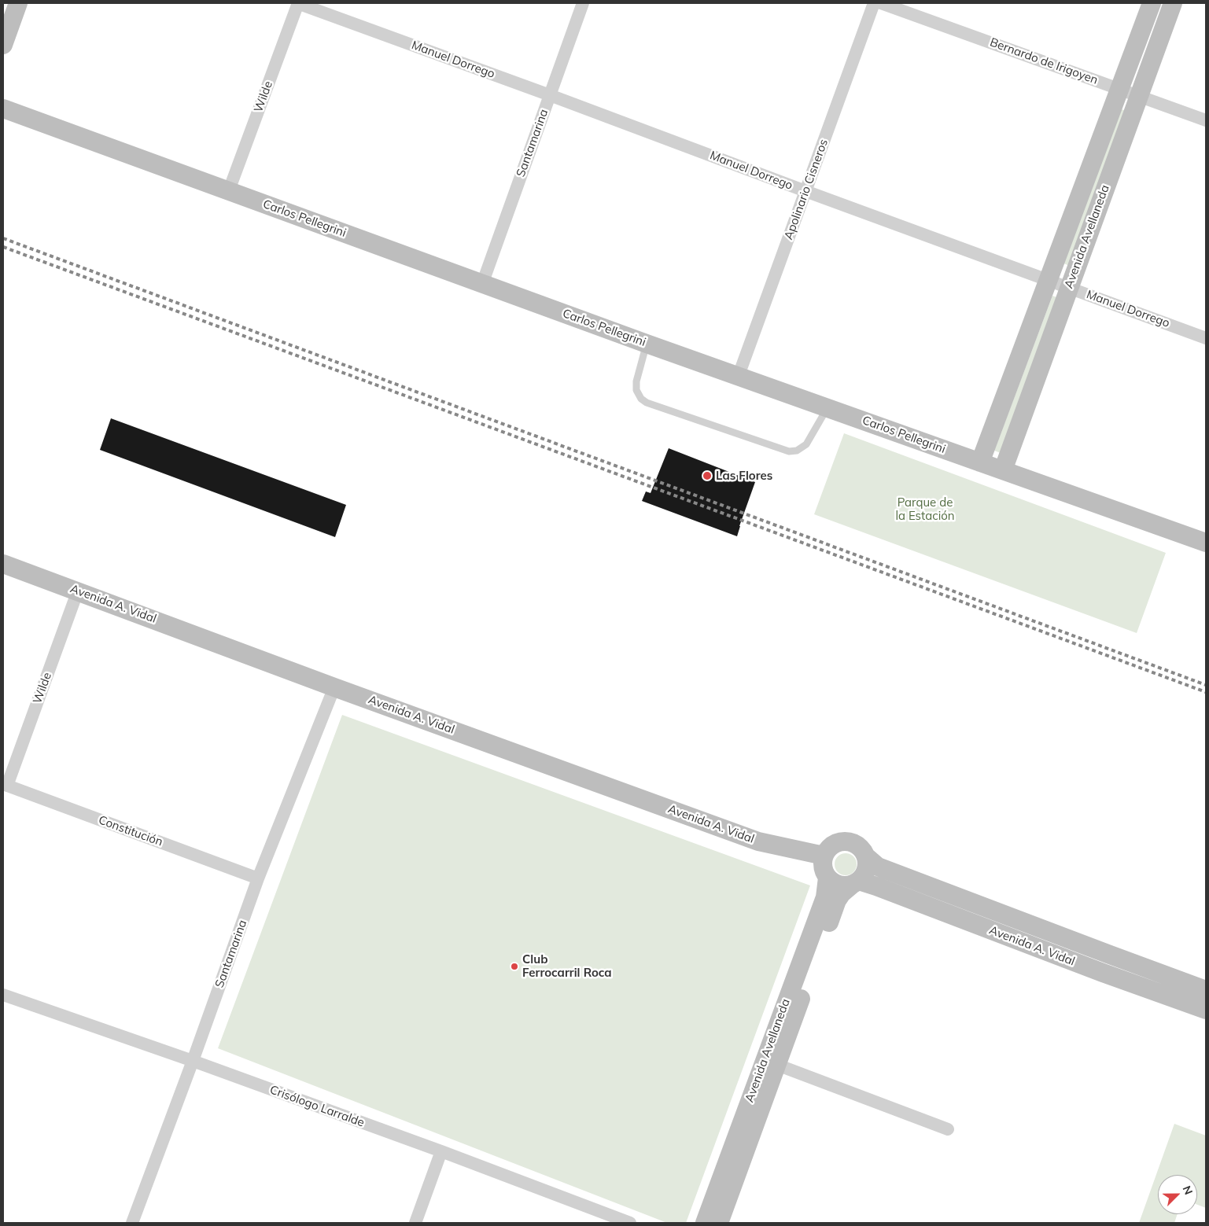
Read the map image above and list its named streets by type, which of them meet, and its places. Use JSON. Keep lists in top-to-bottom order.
{
  "streets": {
    "street": [
      "Manuel Dorrego",
      "Bernardo de Irigoyen",
      "Wilde",
      "Santamarina",
      "Apolinario Cisneros",
      "Carlos Pellegrini",
      "Avenida Avellaneda",
      "Avenida A. Vidal",
      "Constitución",
      "Crisólogo Larralde"
    ]
  },
  "crossings": [
    ["Manuel Dorrego", "Wilde"],
    ["Manuel Dorrego", "Santamarina"],
    ["Manuel Dorrego", "Apolinario Cisneros"],
    ["Manuel Dorrego", "Avenida Avellaneda"],
    ["Bernardo de Irigoyen", "Avenida Avellaneda"],
    ["Wilde", "Carlos Pellegrini"],
    ["Wilde", "Avenida A. Vidal"],
    ["Wilde", "Constitución"],
    ["Santamarina", "Carlos Pellegrini"],
    ["Santamarina", "Avenida A. Vidal"],
    ["Santamarina", "Constitución"],
    ["Santamarina", "Crisólogo Larralde"],
    ["Apolinario Cisneros", "Carlos Pellegrini"],
    ["Carlos Pellegrini", "Avenida Avellaneda"],
    ["Avenida Avellaneda", "Avenida A. Vidal"]
  ],
  "parks": ["Parque de la Estación"],
  "places": ["Las Flores", "Club Ferrocarril Roca"],
  "north": "top right"
}
